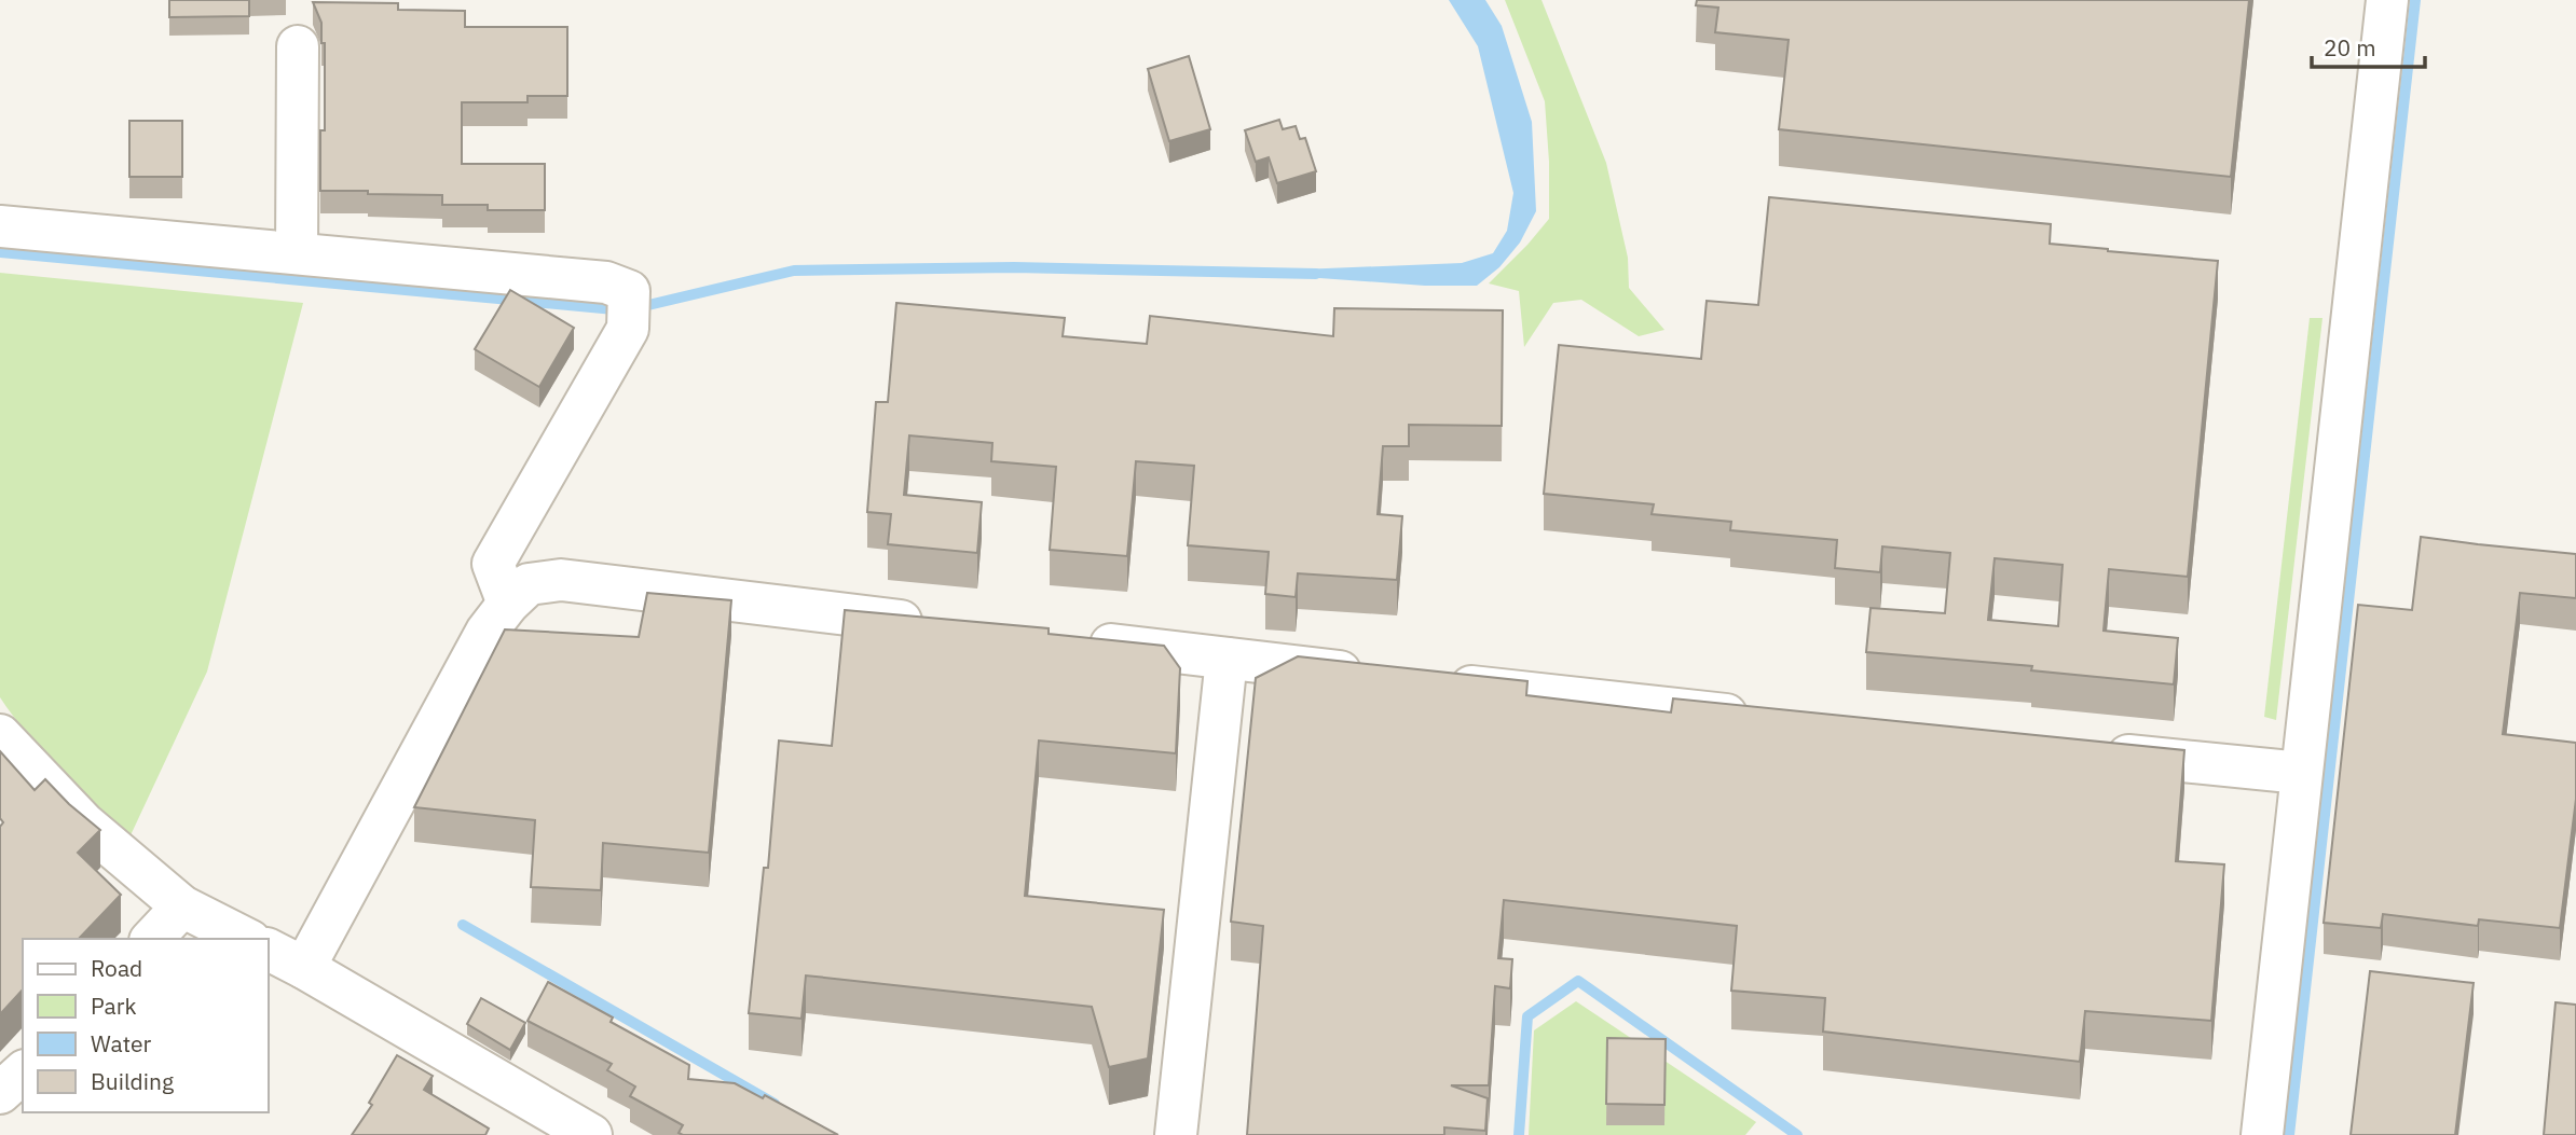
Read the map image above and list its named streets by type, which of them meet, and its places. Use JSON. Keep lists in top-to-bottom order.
{
  "legend": [
    "Road",
    "Park",
    "Water",
    "Building"
  ],
  "scale_bar": "20 m"
}
